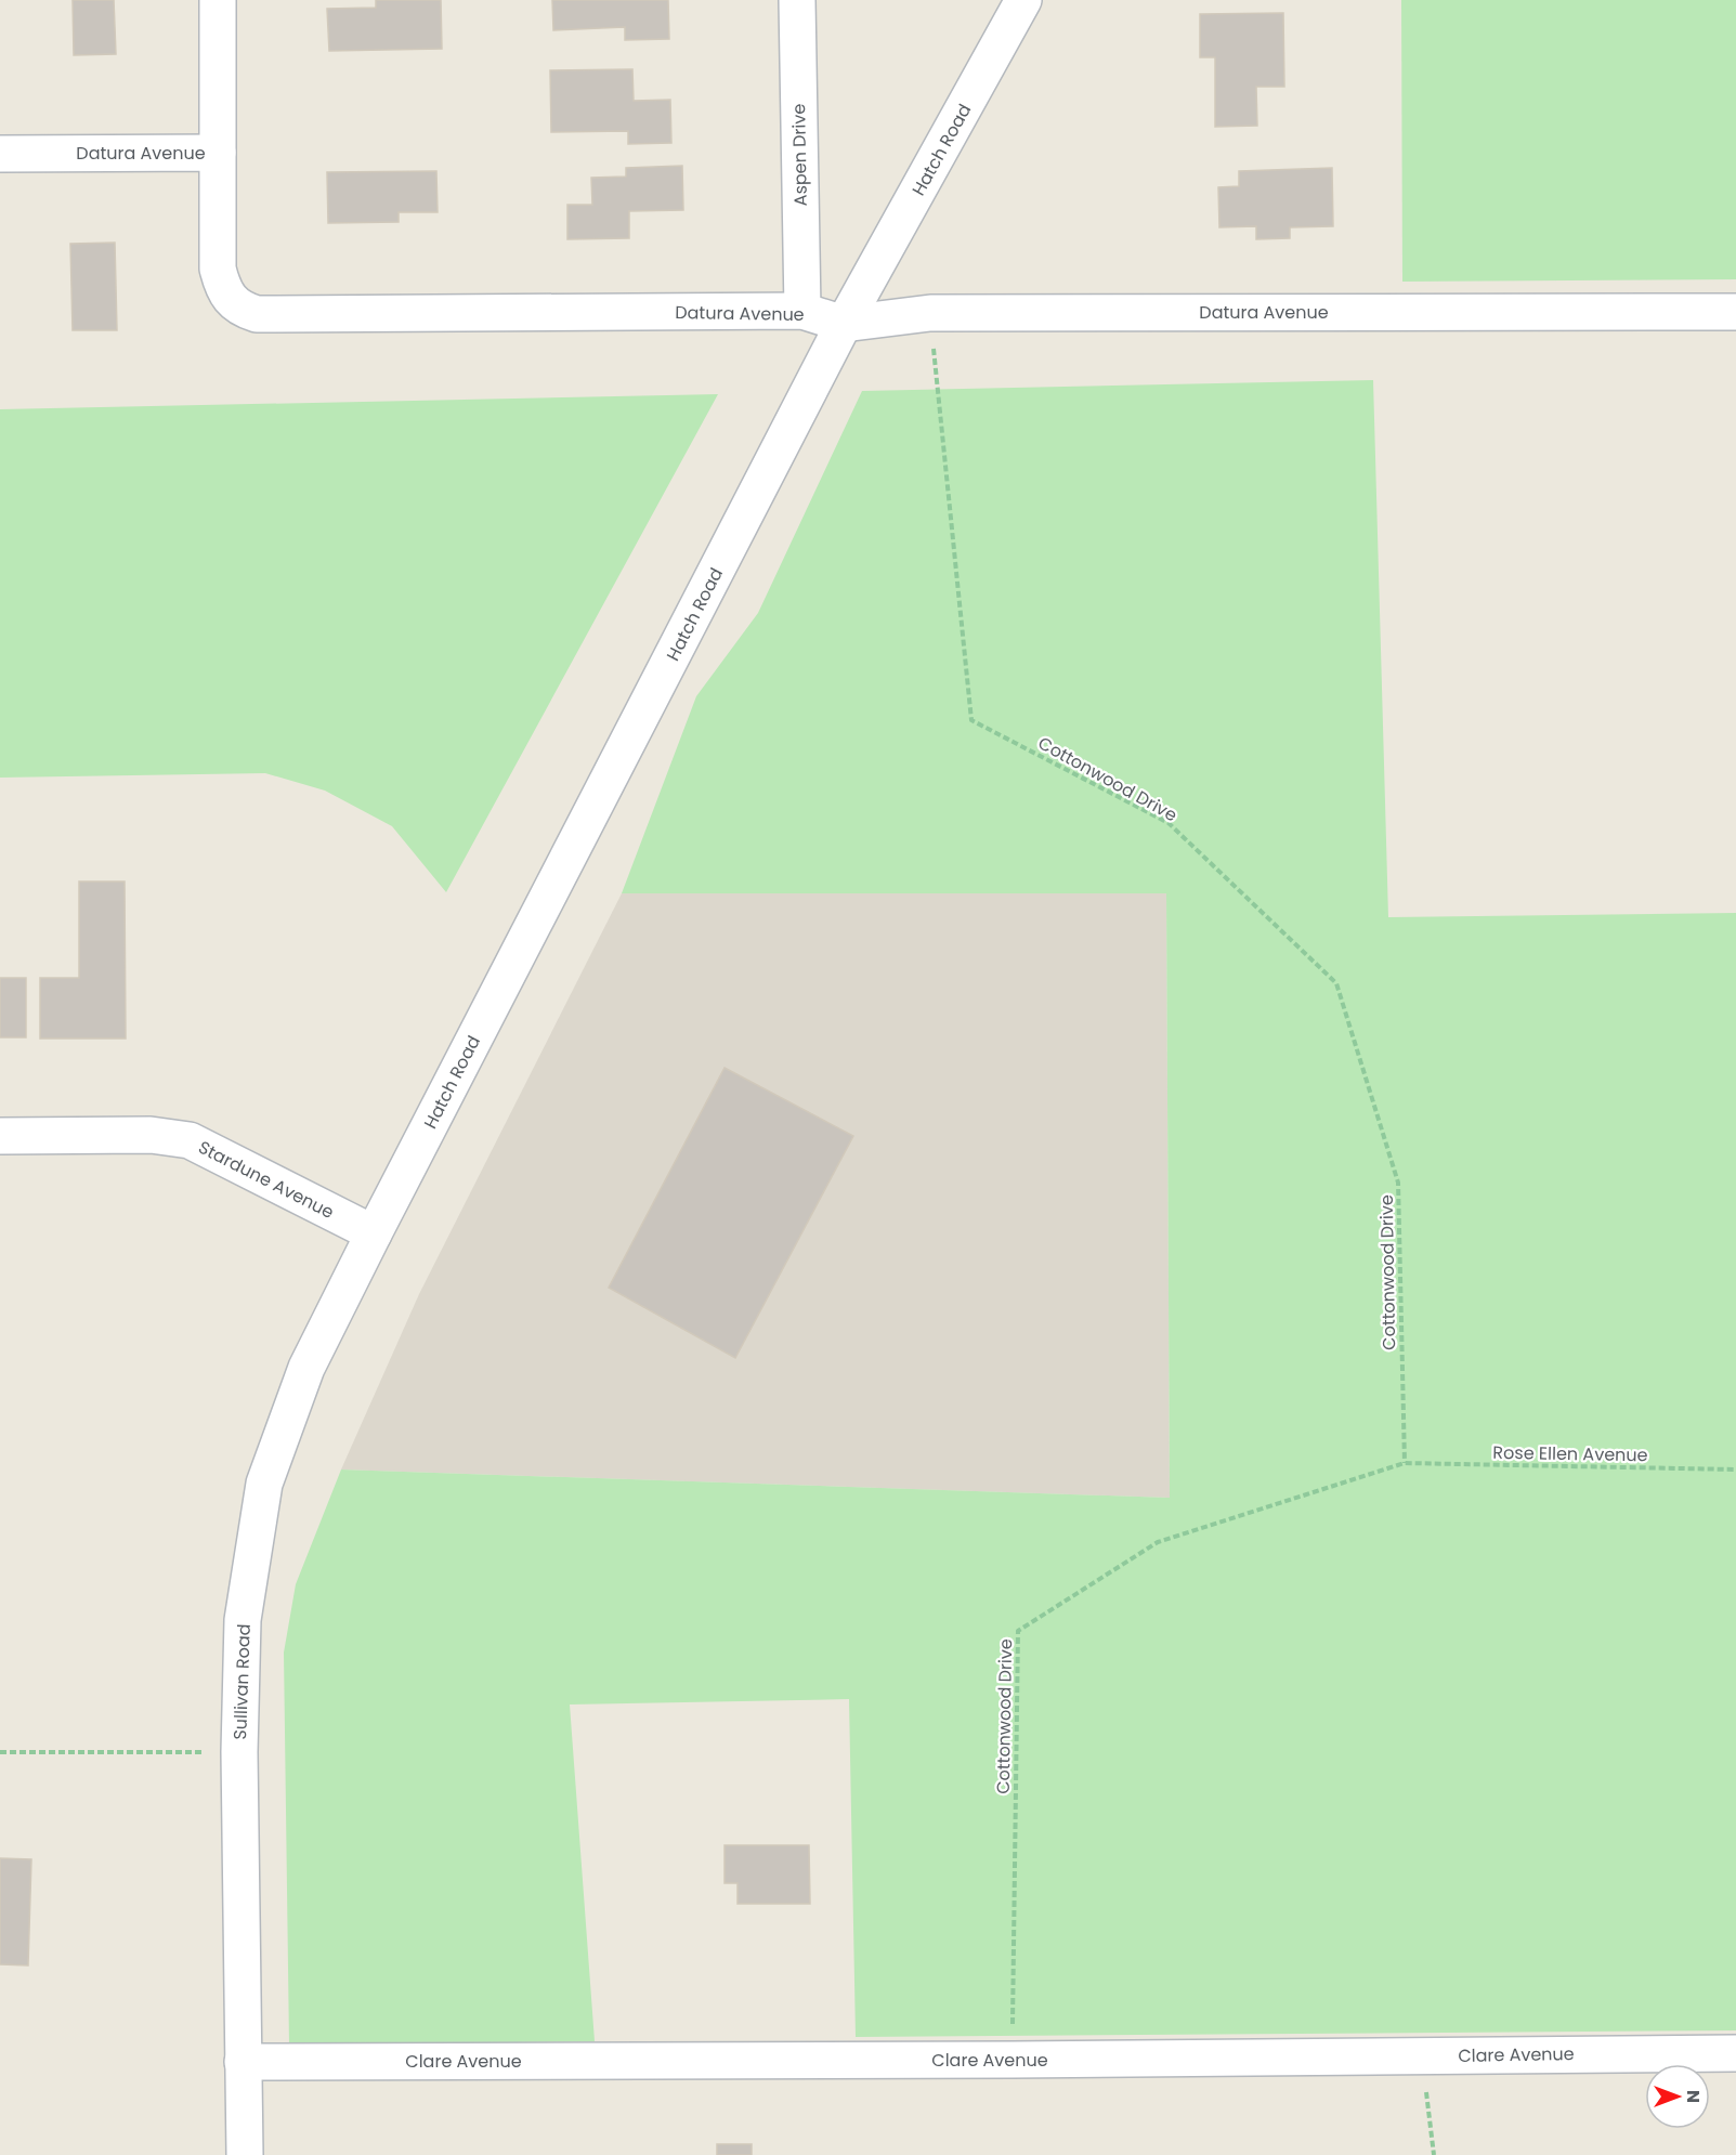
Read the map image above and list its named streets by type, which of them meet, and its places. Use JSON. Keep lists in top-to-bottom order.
{
  "streets": {
    "street": [
      "Hatch Road",
      "Datura Avenue",
      "Aspen Drive",
      "Stardune Avenue",
      "Sullivan Road",
      "Clare Avenue"
    ],
    "path": ["Cottonwood Drive", "Rose Ellen Avenue"]
  },
  "crossings": [
    ["Hatch Road", "Datura Avenue"],
    ["Hatch Road", "Stardune Avenue"],
    ["Hatch Road", "Sullivan Road"],
    ["Datura Avenue", "Aspen Drive"],
    ["Datura Avenue", "Cottonwood Drive"],
    ["Cottonwood Drive", "Rose Ellen Avenue"],
    ["Cottonwood Drive", "Clare Avenue"],
    ["Stardune Avenue", "Sullivan Road"],
    ["Sullivan Road", "Clare Avenue"]
  ],
  "north": "right"
}
